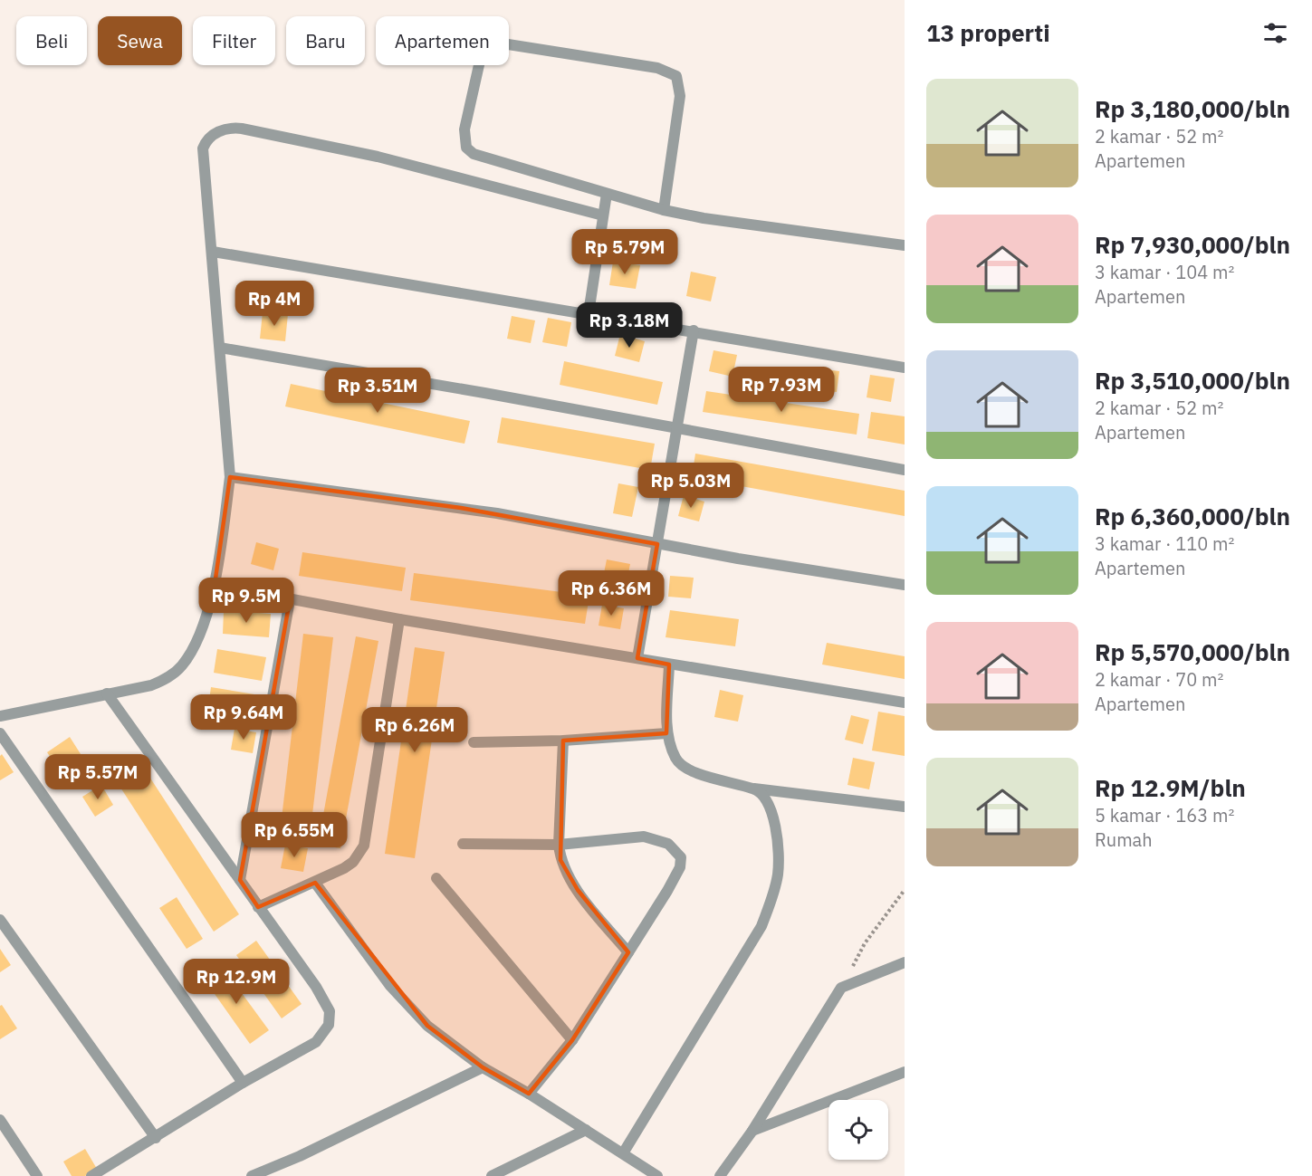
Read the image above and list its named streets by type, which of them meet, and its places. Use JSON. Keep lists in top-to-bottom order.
{
  "page": {
    "heading": "13 properti",
    "chip": [
      "Beli",
      "Sewa",
      "Filter",
      "Baru",
      "Apartemen"
    ],
    "list": [
      {
        "name": "Rp 3,180,000/bln",
        "note": "2 kamar · 52 m² · Apartemen"
      },
      {
        "name": "Rp 7,930,000/bln",
        "note": "3 kamar · 104 m² · Apartemen"
      },
      {
        "name": "Rp 3,510,000/bln",
        "note": "2 kamar · 52 m² · Apartemen"
      },
      {
        "name": "Rp 6,360,000/bln",
        "note": "3 kamar · 110 m² · Apartemen"
      },
      {
        "name": "Rp 5,570,000/bln",
        "note": "2 kamar · 70 m² · Apartemen"
      },
      {
        "name": "Rp 12.9M/bln",
        "note": "5 kamar · 163 m² · Rumah"
      }
    ],
    "price": [
      "Rp 5.79M",
      "Rp 4M",
      "Rp 3.18M",
      "Rp 7.93M",
      "Rp 3.51M",
      "Rp 5.03M",
      "Rp 6.36M",
      "Rp 9.5M",
      "Rp 9.64M",
      "Rp 6.26M",
      "Rp 5.57M",
      "Rp 6.55M",
      "Rp 12.9M"
    ]
  }
}
